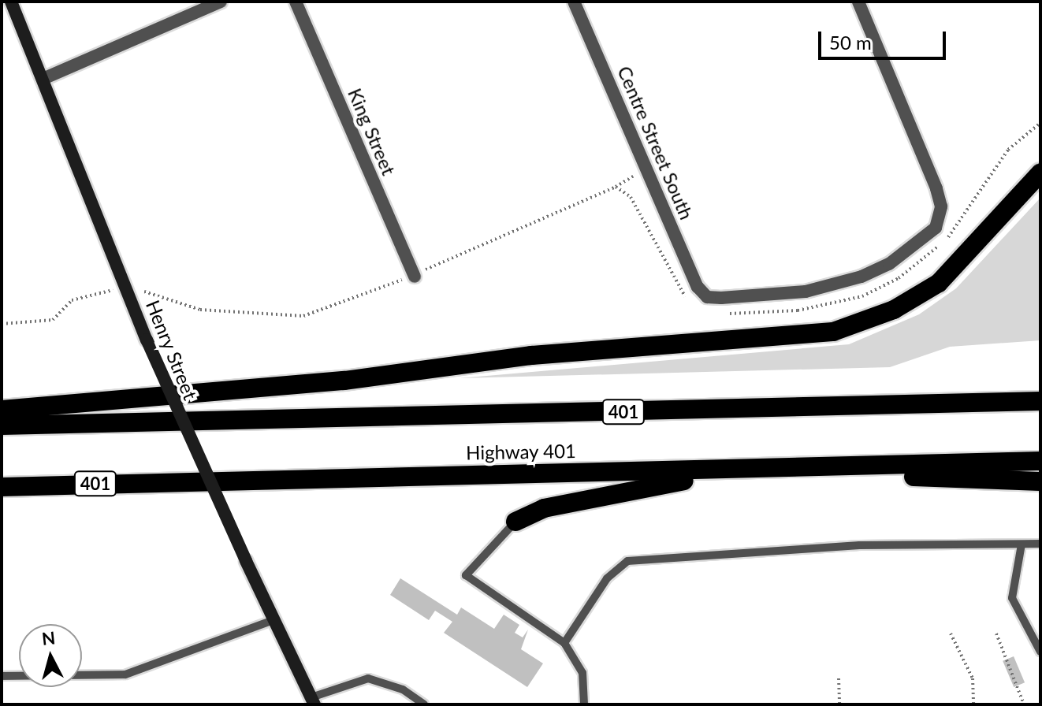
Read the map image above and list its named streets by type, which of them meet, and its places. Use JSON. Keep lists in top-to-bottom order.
{
  "streets": {
    "highway": ["401", "Highway 401"],
    "main road": ["Henry Street"],
    "street": ["King Street", "Centre Street South"]
  },
  "scale_bar": "50 m",
  "north": "top"
}
